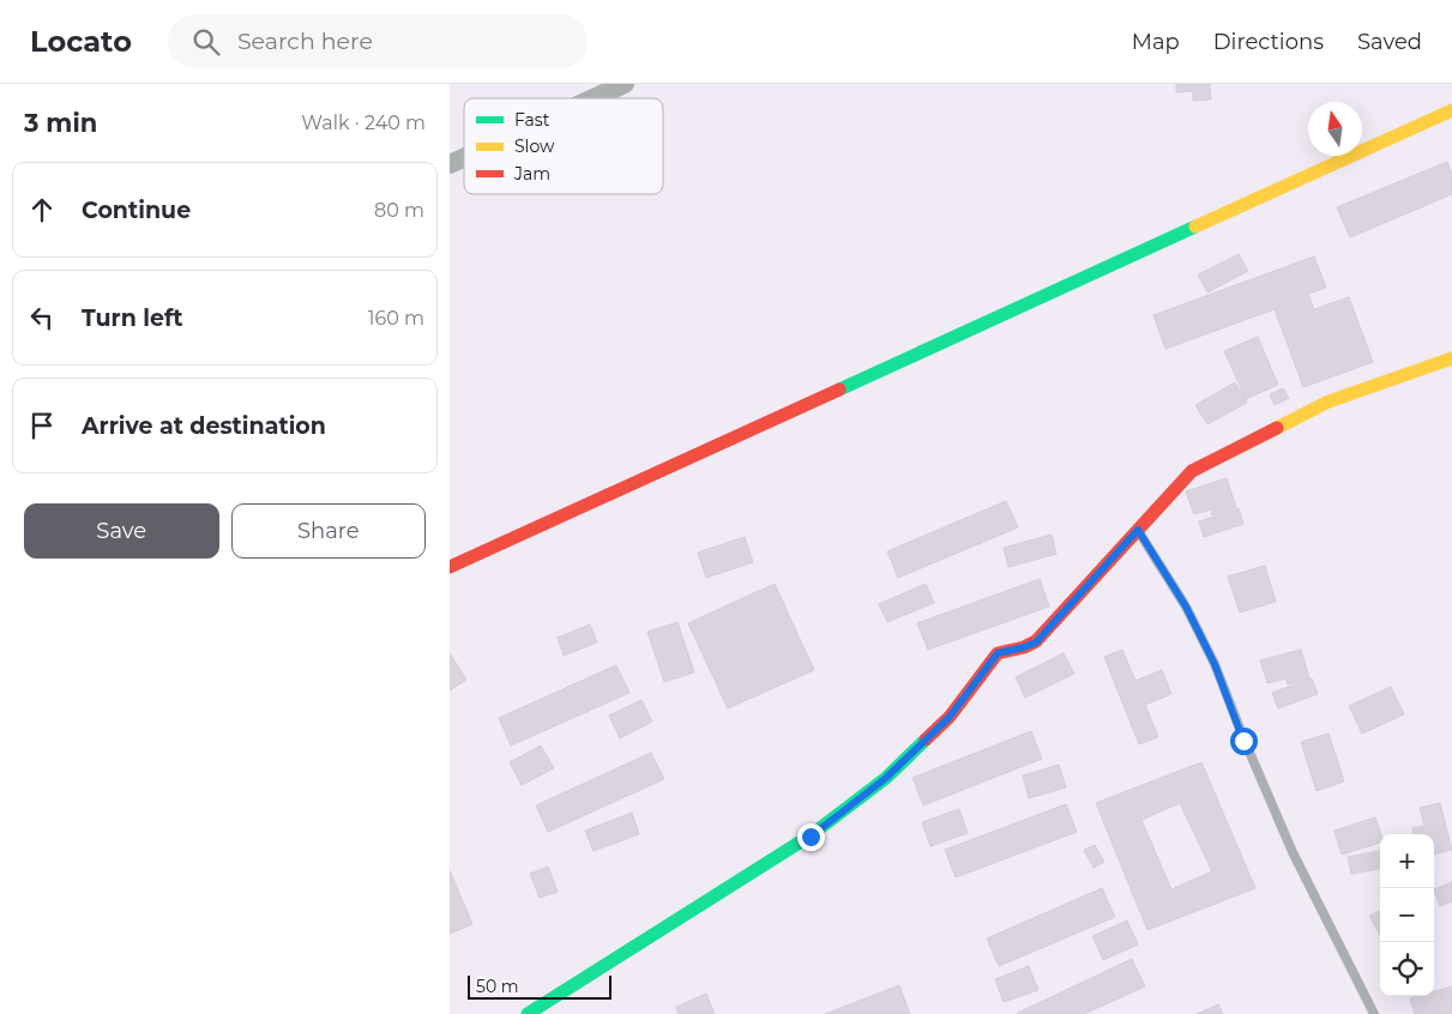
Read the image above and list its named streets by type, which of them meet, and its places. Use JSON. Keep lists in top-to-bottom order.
{
  "legend": ["Fast", "Slow", "Jam"],
  "scale_bar": "50 m",
  "north": "top",
  "page": {
    "header": "Locato",
    "search": "Search here",
    "nav": ["Map", "Directions", "Saved"],
    "heading": ["3 min", "Walk · 240 m"],
    "list": [
      ["Continue", "80 m"],
      ["Turn left", "160 m"],
      "Arrive at destination"
    ],
    "buttons": ["Save", "Share"],
    "map_buttons": ["+", "−"],
    "scale": "50 m"
  }
}
